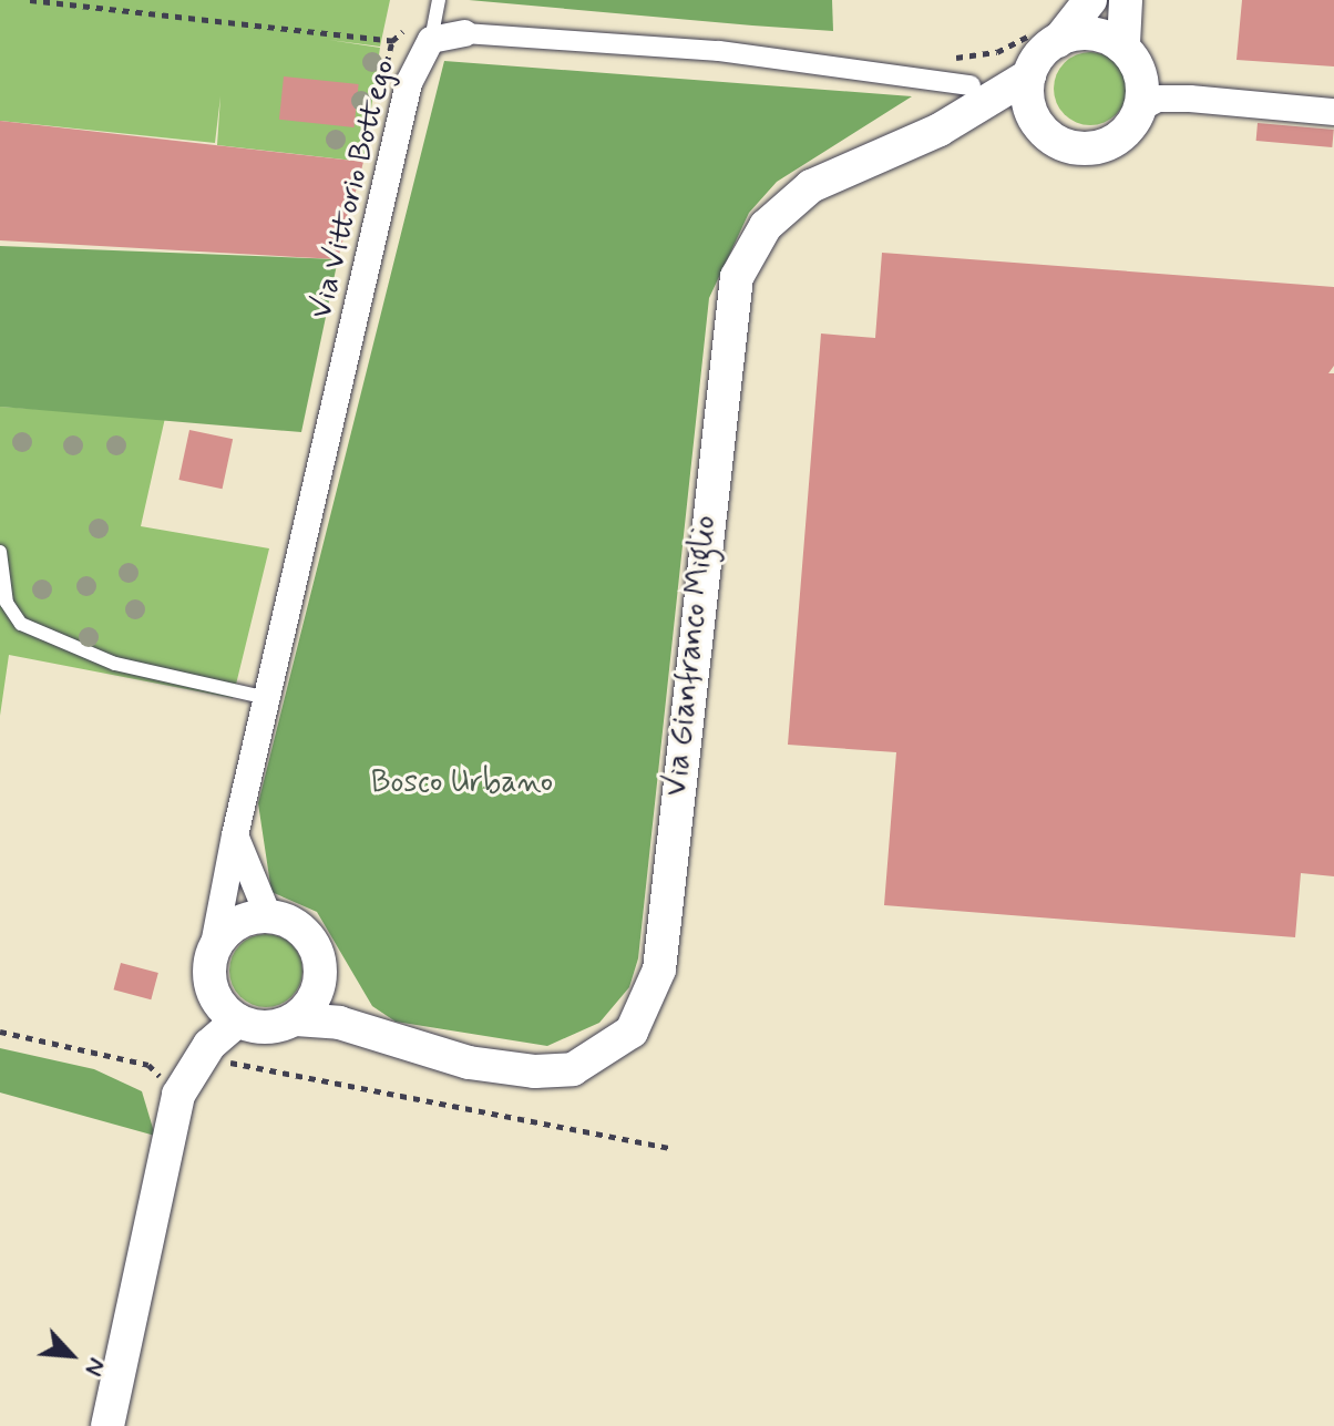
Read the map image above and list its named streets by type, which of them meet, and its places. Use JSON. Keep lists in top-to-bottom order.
{
  "streets": {
    "street": ["Via Vittorio Bottego", "Via Gianfranco Miglio"]
  },
  "crossings": [
    ["Via Vittorio Bottego", "Via Gianfranco Miglio"]
  ],
  "parks": ["Bosco Urbano"],
  "north": "bottom right"
}
